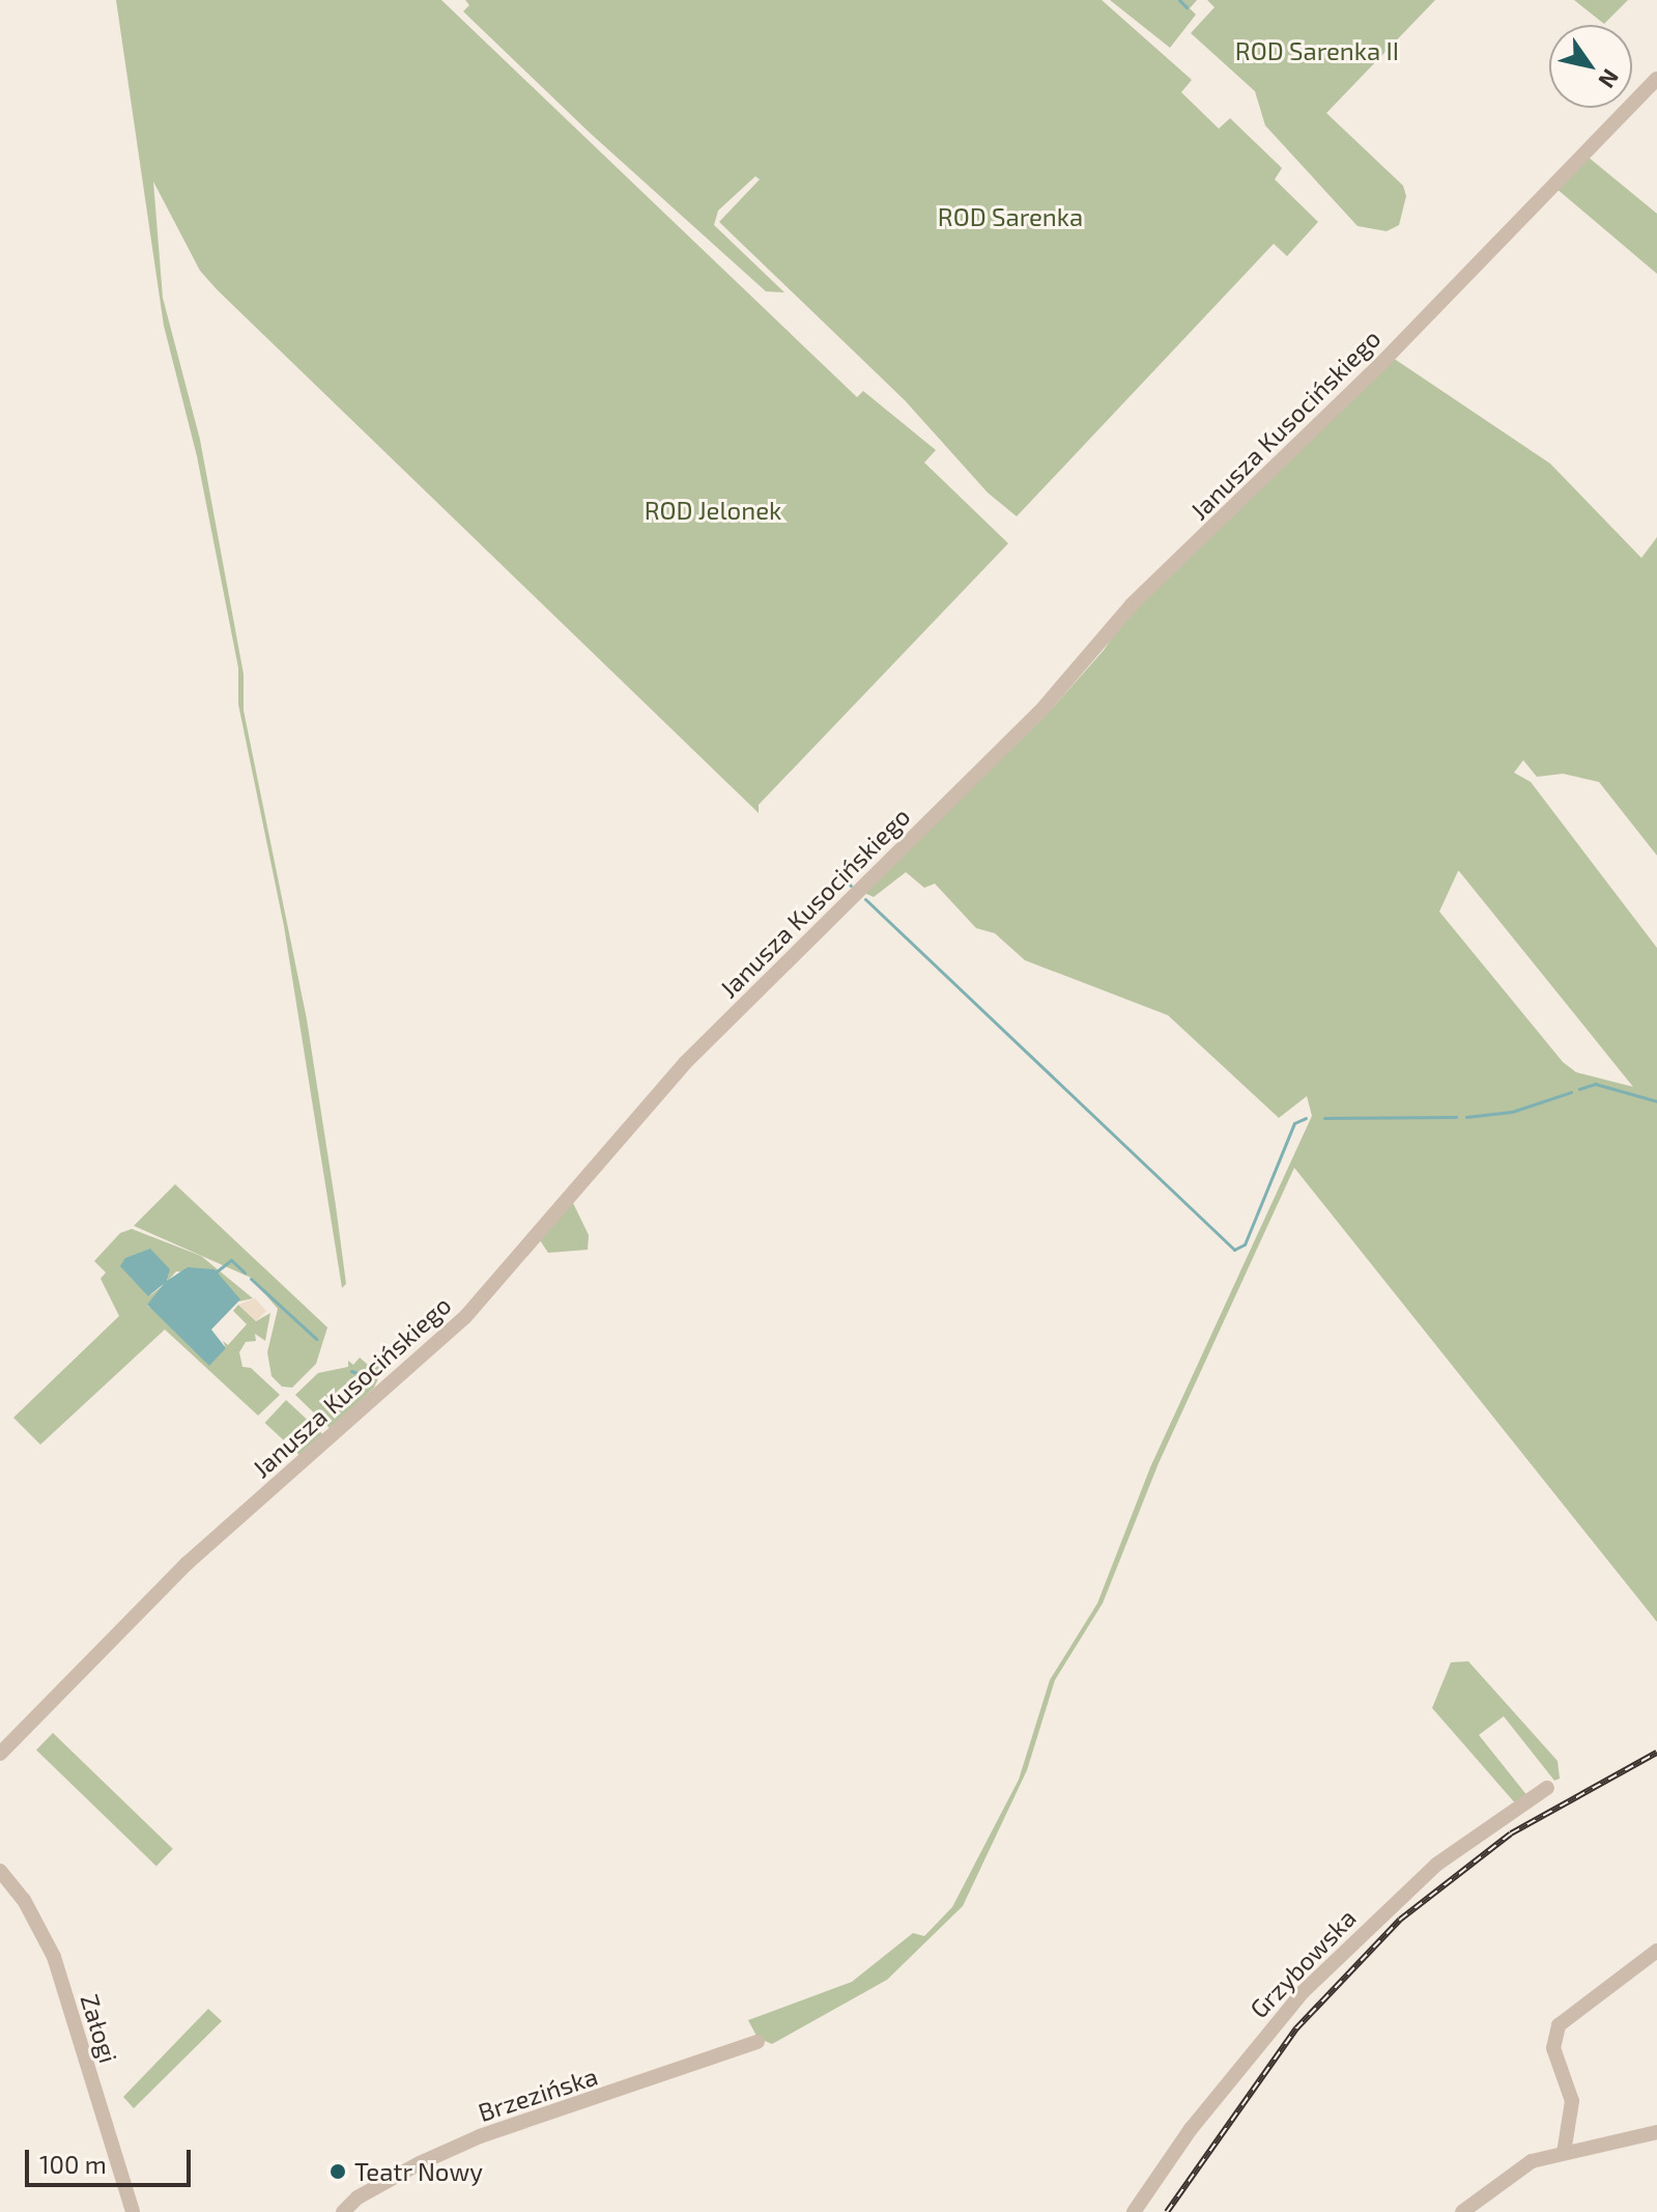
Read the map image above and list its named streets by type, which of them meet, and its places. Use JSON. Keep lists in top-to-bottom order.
{
  "streets": {
    "street": [
      "Janusza Kusocińskiego",
      "Grzybowska",
      "Załogi",
      "Brzezińska"
    ]
  },
  "parks": ["ROD Sarenka II", "ROD Sarenka", "ROD Jelonek"],
  "places": ["Teatr Nowy"],
  "scale_bar": "100 m",
  "north": "bottom right"
}
